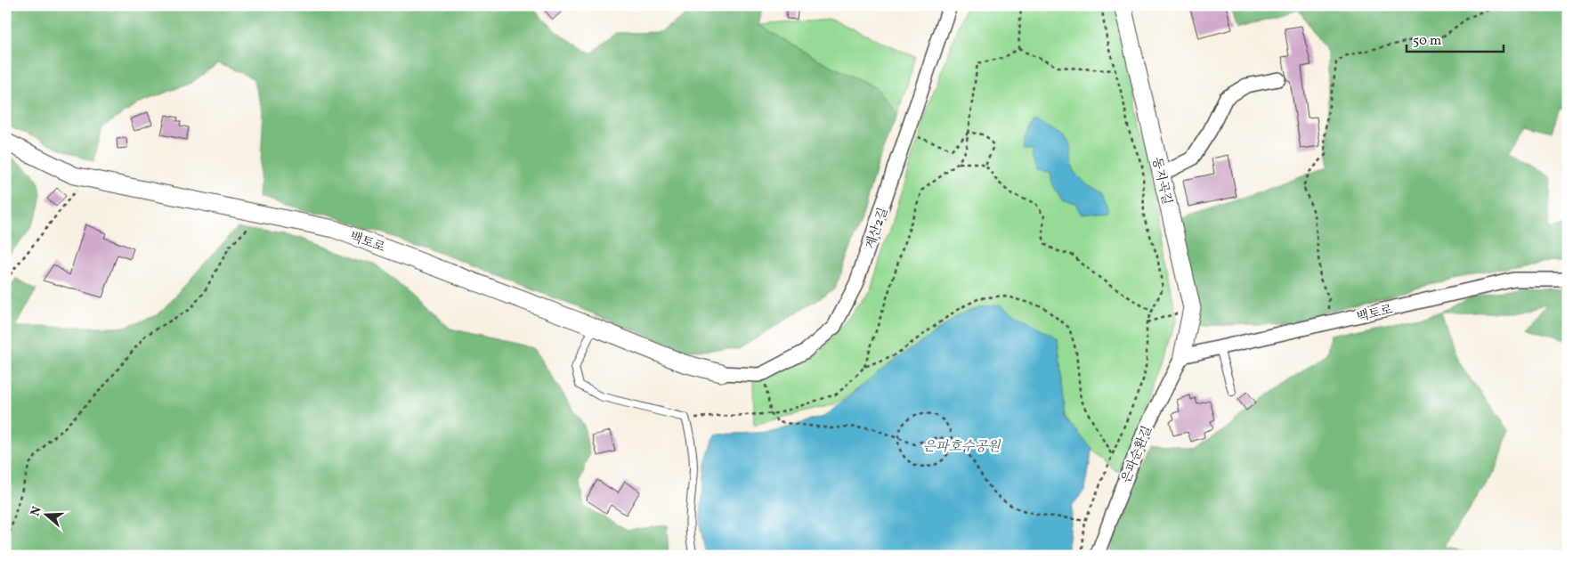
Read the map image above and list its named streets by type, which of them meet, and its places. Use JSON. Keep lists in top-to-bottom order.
{
  "streets": {
    "street": [
      "동지곡길",
      "계산2길",
      "백토로",
      "은파순환길"
    ]
  },
  "crossings": [
    ["동지곡길", "백토로"],
    ["동지곡길", "은파순환길"],
    ["계산2길", "백토로"],
    ["백토로", "은파순환길"]
  ],
  "water": ["은파호수공원"],
  "scale_bar": "50 m",
  "north": "left"
}
